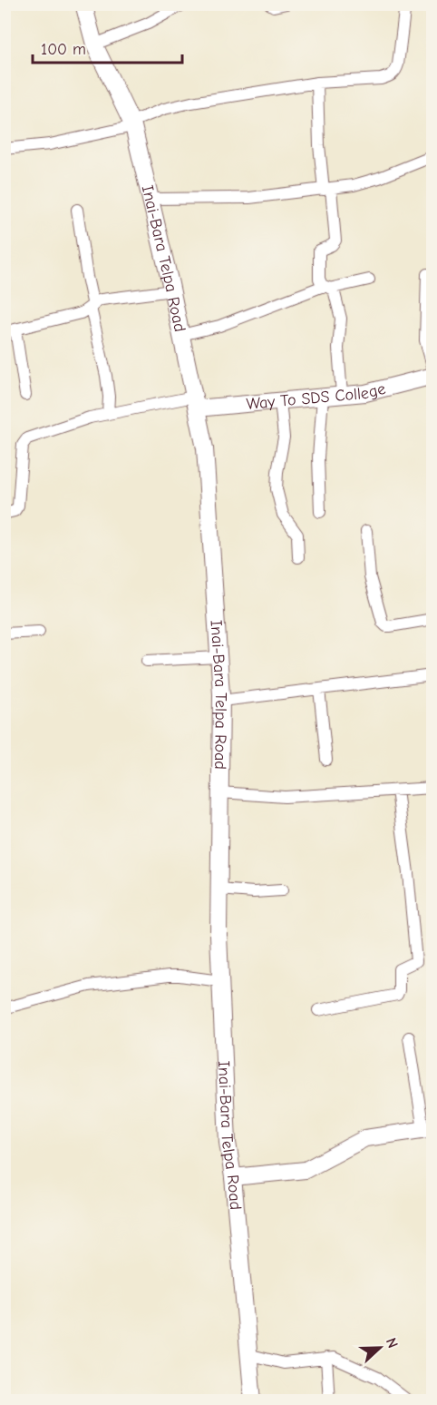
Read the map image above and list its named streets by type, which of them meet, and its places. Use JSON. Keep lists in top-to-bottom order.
{
  "streets": {
    "street": ["Inai-Bara Telpa Road", "Way To SDS College"]
  },
  "crossings": [
    ["Inai-Bara Telpa Road", "Way To SDS College"]
  ],
  "scale_bar": "100 m",
  "north": "right"
}
